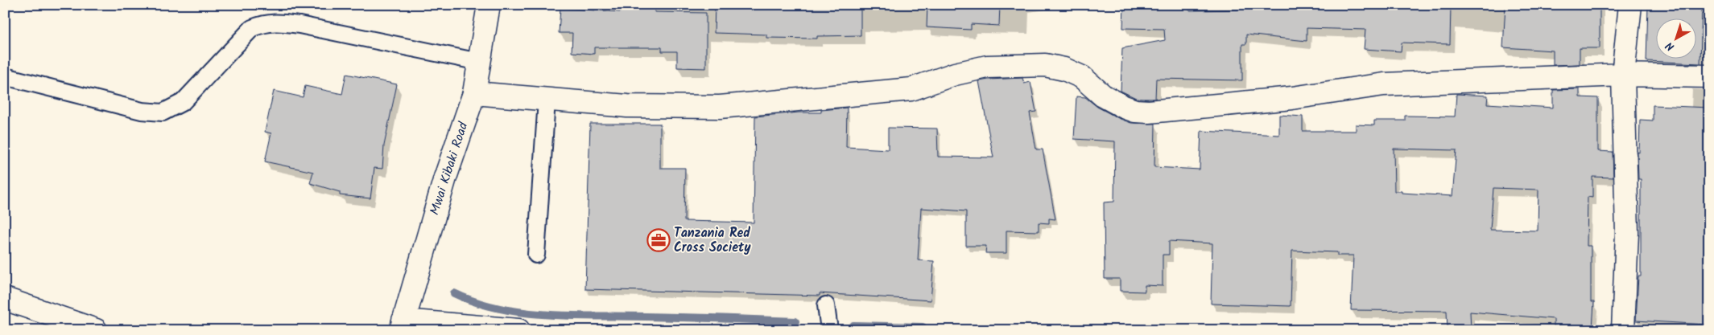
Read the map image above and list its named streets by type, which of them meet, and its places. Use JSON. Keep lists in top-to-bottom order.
{
  "streets": {
    "street": ["Mwai Kibaki Road"]
  },
  "places": {
    "office": ["Tanzania Red Cross Society"]
  },
  "north": "bottom left"
}
